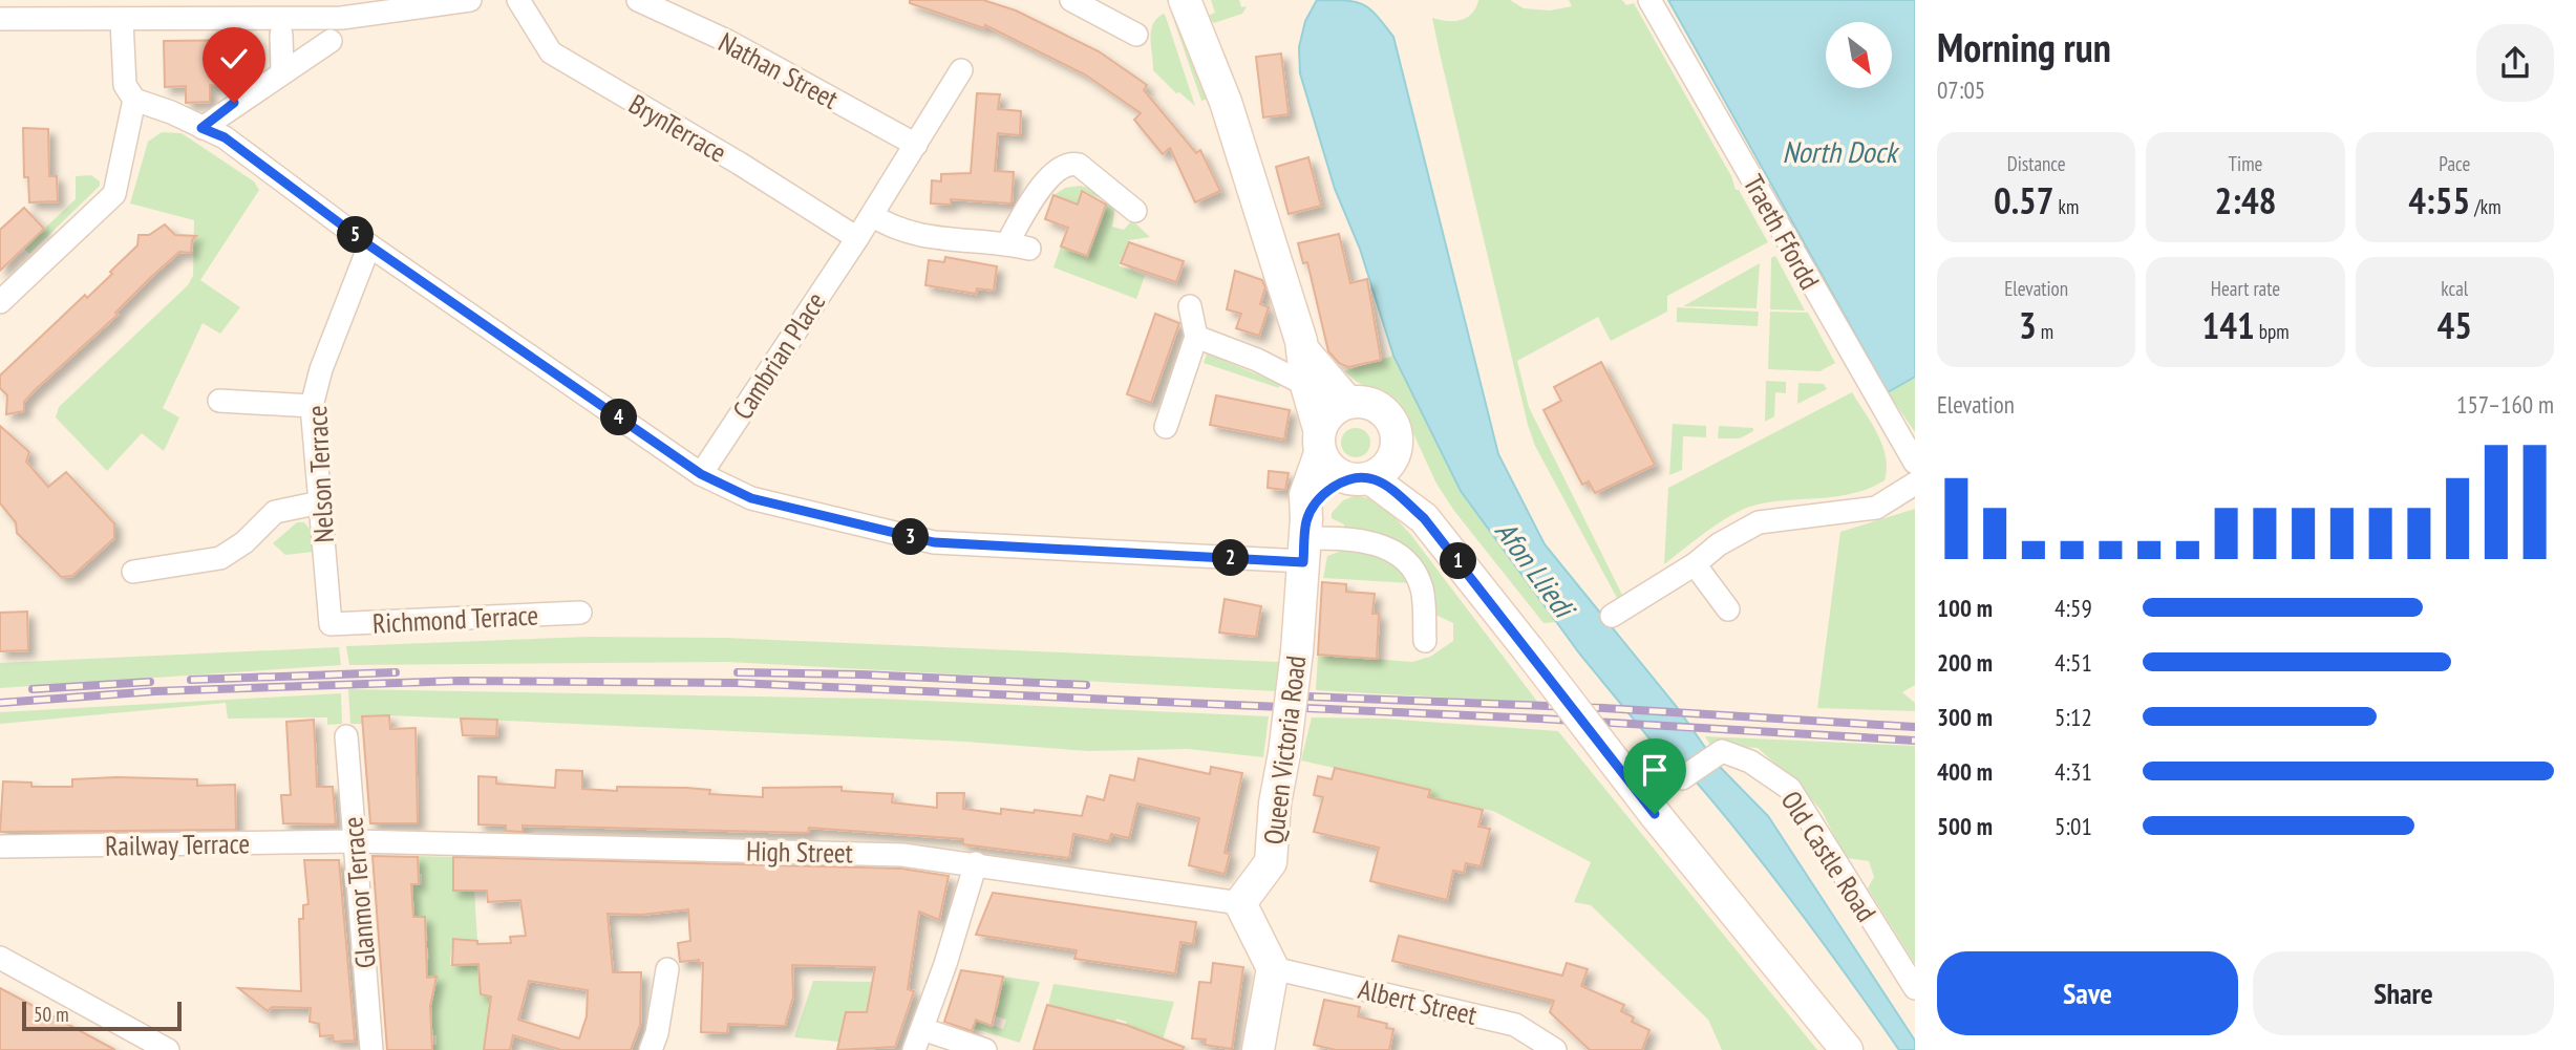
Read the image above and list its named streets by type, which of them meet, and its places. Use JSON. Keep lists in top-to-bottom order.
{
  "streets": {
    "main road": ["Queen Victoria Road"],
    "street": [
      "Nathan Street",
      "BrynTerrace",
      "Traeth Ffordd",
      "Cambrian Place",
      "Nelson Terrace",
      "Richmond Terrace",
      "Railway Terrace",
      "High Street",
      "Old Castle Road",
      "Glanmor Terrace",
      "Albert Street"
    ]
  },
  "crossings": [
    ["Nathan Street", "Cambrian Place"],
    ["BrynTerrace", "Cambrian Place"],
    ["Nelson Terrace", "Richmond Terrace"],
    ["Queen Victoria Road", "High Street"],
    ["Railway Terrace", "High Street"],
    ["Railway Terrace", "Glanmor Terrace"],
    ["High Street", "Glanmor Terrace"]
  ],
  "water": ["North Dock", "Afon Lliedi"],
  "scale_bar": "50 m",
  "north": "bottom right",
  "page": {
    "heading": ["Morning run", "07:05"],
    "stats": [
      ["Distance", "0.57 km"],
      ["Time", "2:48"],
      ["Pace", "4:55 /km"],
      ["Elevation", "3 m"],
      ["Heart rate", "141 bpm"],
      ["kcal", "45"]
    ],
    "pins": [
      "5",
      "4",
      "3",
      "2",
      "1"
    ],
    "chart": ["Elevation", "157–160 m"],
    "list": [
      {
        "name": "100 m",
        "note": "4:59"
      },
      {
        "name": "200 m",
        "note": "4:51"
      },
      {
        "name": "300 m",
        "note": "5:12"
      },
      {
        "name": "400 m",
        "note": "4:31"
      },
      {
        "name": "500 m",
        "note": "5:01"
      }
    ],
    "buttons": ["Save", "Share"],
    "scale": "50 m"
  }
}
